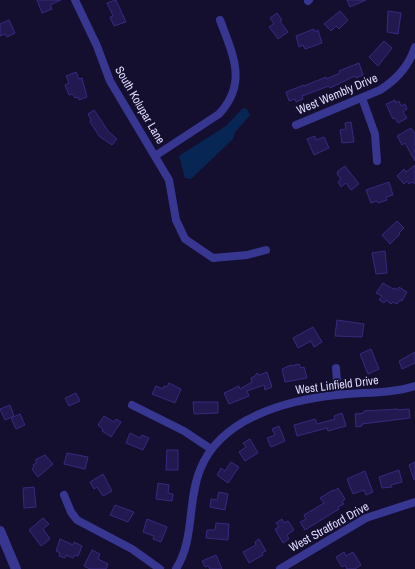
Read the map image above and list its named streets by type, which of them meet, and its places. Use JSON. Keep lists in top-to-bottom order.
{
  "streets": {
    "street": [
      "West Wembly Drive",
      "South Kolupar Lane",
      "West Linfield Drive",
      "West Stratford Drive"
    ]
  }
}
